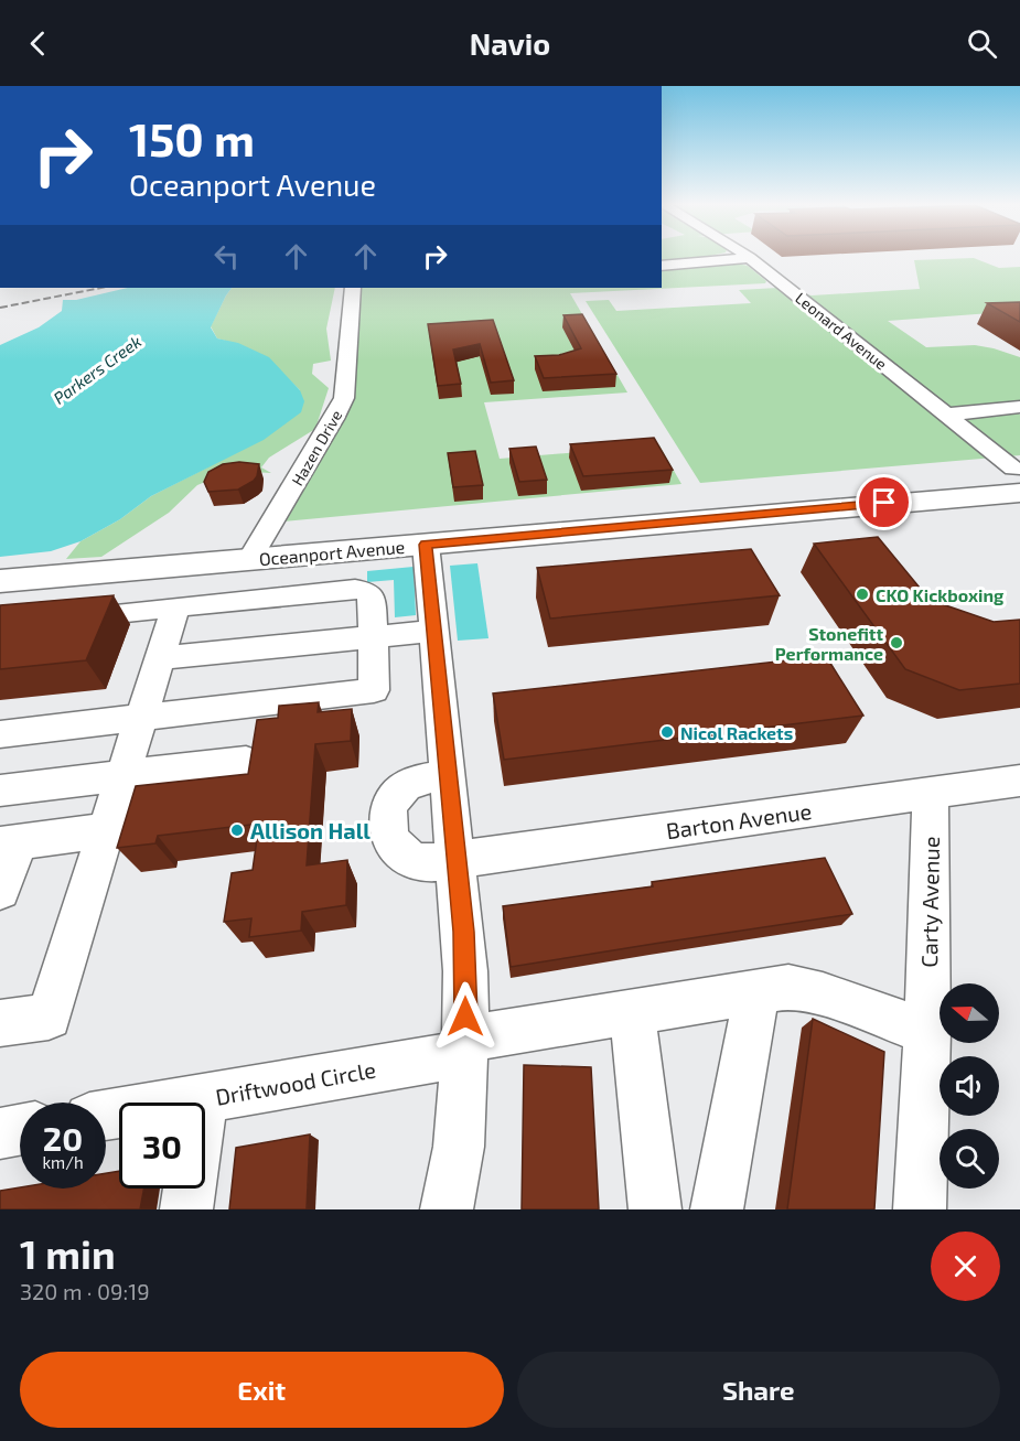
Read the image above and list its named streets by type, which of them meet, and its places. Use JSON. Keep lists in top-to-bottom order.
{
  "streets": {
    "main road": ["Oceanport Avenue"],
    "street": [
      "Leonard Avenue",
      "Hazen Drive",
      "Barton Avenue",
      "Carty Avenue",
      "Driftwood Circle"
    ]
  },
  "crossings": [
    ["Leonard Avenue", "Oceanport Avenue"],
    ["Hazen Drive", "Oceanport Avenue"],
    ["Barton Avenue", "Carty Avenue"],
    ["Carty Avenue", "Driftwood Circle"]
  ],
  "water": ["Parkers Creek"],
  "places": [
    "CKO Kickboxing",
    "Stonefitt Performance",
    "Nicol Rackets",
    "Allison Hall"
  ],
  "north": "left",
  "page": {
    "header": "Navio",
    "turn": ["150 m", "Oceanport Avenue"],
    "speed": "20 km/h",
    "limit": "30",
    "heading": ["1 min", "320 m · 09:19"],
    "buttons": ["Exit", "Share"]
  }
}
